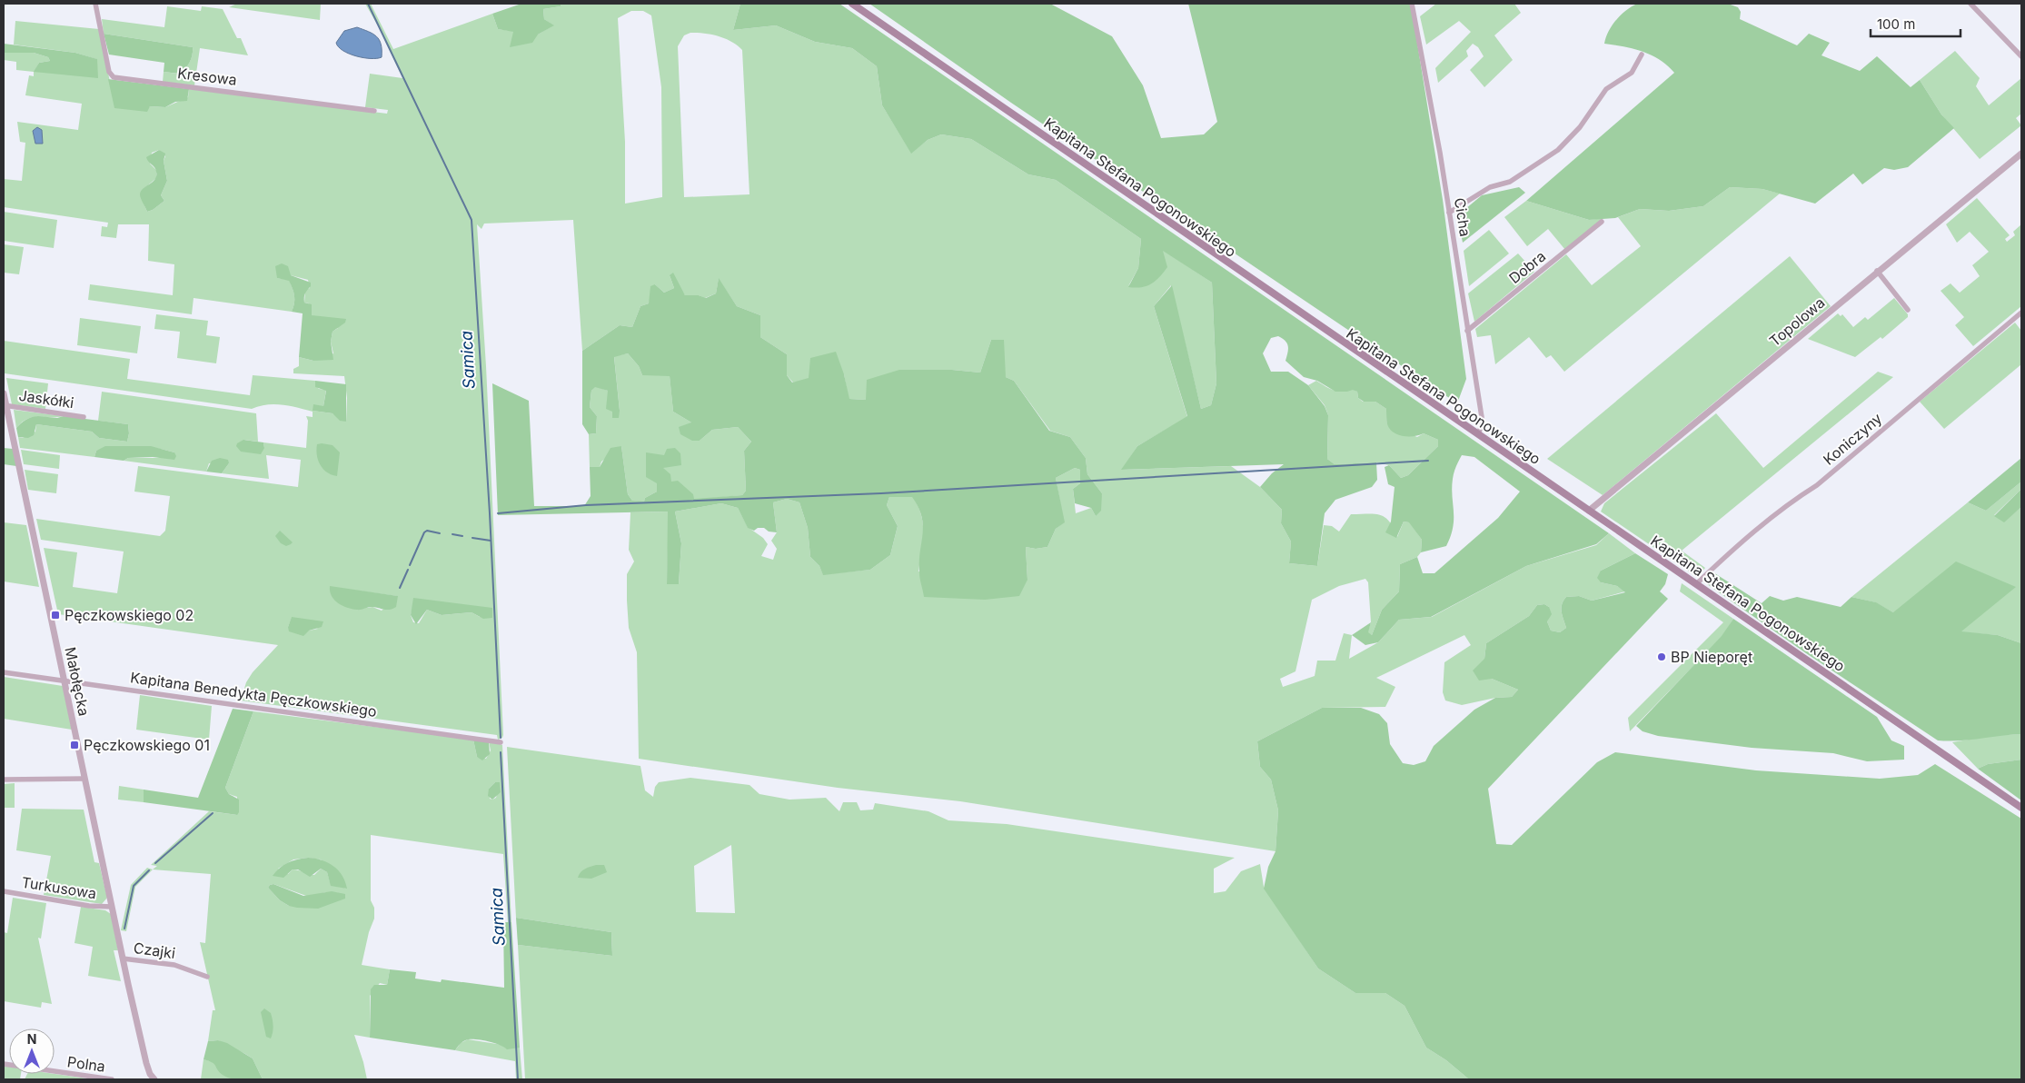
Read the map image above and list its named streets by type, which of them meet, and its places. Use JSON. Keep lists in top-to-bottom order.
{
  "streets": {
    "main road": ["Kapitana Stefana Pogonowskiego"],
    "street": [
      "Kresowa",
      "Cicha",
      "Dobra",
      "Topolowa",
      "Jaskółki",
      "Koniczyny",
      "Małołęcka",
      "Kapitana Benedykta Pęczkowskiego",
      "Turkusowa",
      "Czajki",
      "Polna"
    ]
  },
  "crossings": [
    ["Kapitana Stefana Pogonowskiego", "Cicha"],
    ["Kapitana Stefana Pogonowskiego", "Topolowa"],
    ["Kapitana Stefana Pogonowskiego", "Koniczyny"],
    ["Cicha", "Dobra"],
    ["Jaskółki", "Małołęcka"],
    ["Małołęcka", "Kapitana Benedykta Pęczkowskiego"],
    ["Małołęcka", "Turkusowa"],
    ["Małołęcka", "Czajki"]
  ],
  "water": ["Samica"],
  "places": {
    "transit": ["Pęczkowskiego 02", "Pęczkowskiego 01"],
    "other": ["BP Nieporęt"]
  },
  "scale_bar": "100 m",
  "north": "top"
}
